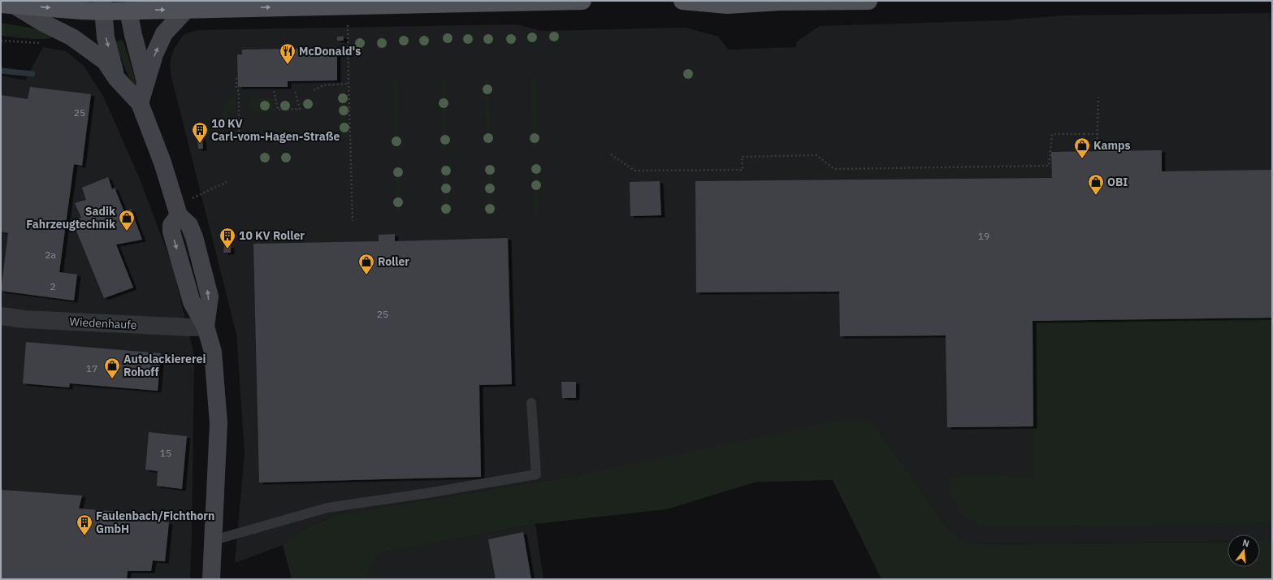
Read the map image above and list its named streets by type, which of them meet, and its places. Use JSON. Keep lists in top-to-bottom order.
{
  "streets": {
    "street": ["Wiedenhaufe"]
  },
  "places": {
    "restaurant": ["McDonald's"],
    "building": ["10 KV Carl-vom-Hagen-Straße", "10 KV Roller", "Faulenbach/Fichthorn GmbH"],
    "shop": [
      "Kamps",
      "OBI",
      "Sadik Fahrzeugtechnik",
      "Roller",
      "Autolackiererei Rohoff"
    ]
  },
  "house_numbers": [
    "25",
    "19",
    "2a",
    "2",
    "25",
    "17",
    "15"
  ],
  "north": "top"
}
